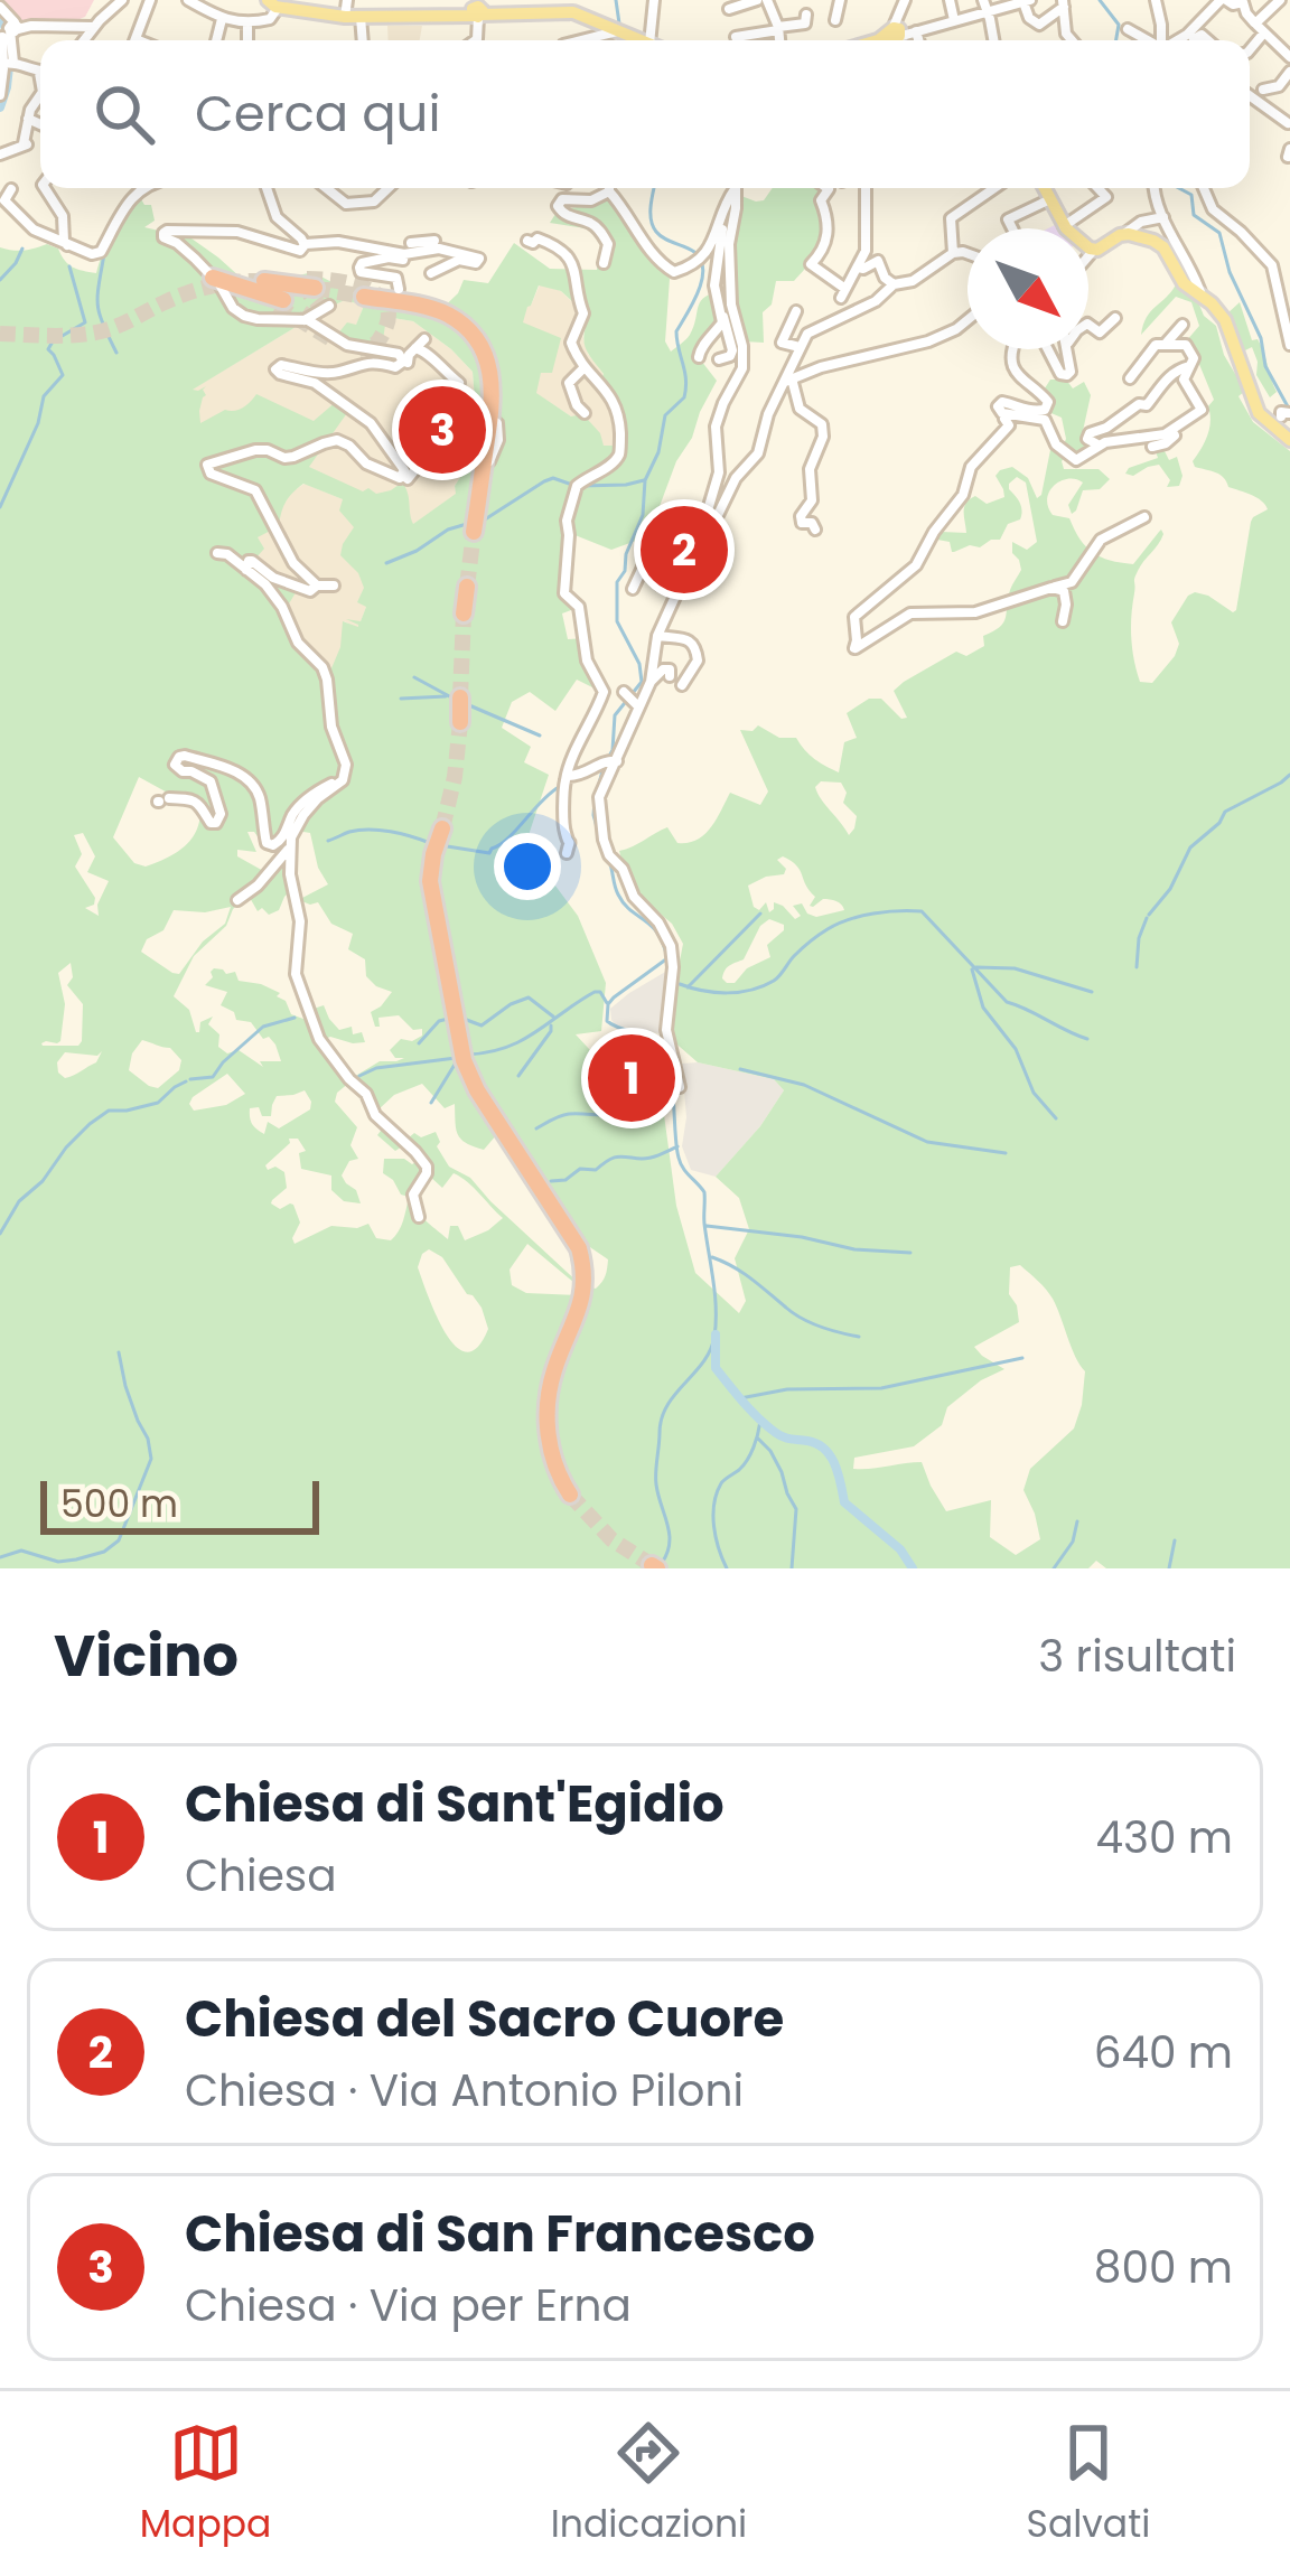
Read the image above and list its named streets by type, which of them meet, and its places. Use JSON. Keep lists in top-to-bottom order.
{
  "scale_bar": "500 m",
  "north": "bottom right",
  "page": {
    "search": "Cerca qui",
    "pins": ["3", "2", "1"],
    "scale": "500 m",
    "heading": ["Vicino", "3 risultati"],
    "list": [
      {
        "mark": "1",
        "name": "Chiesa di Sant'Egidio",
        "note": "Chiesa",
        "value": "430 m"
      },
      {
        "mark": "2",
        "name": "Chiesa del Sacro Cuore",
        "note": "Chiesa · Via Antonio Piloni",
        "value": "640 m"
      },
      {
        "mark": "3",
        "name": "Chiesa di San Francesco",
        "note": "Chiesa · Via per Erna",
        "value": "800 m"
      }
    ],
    "nav": ["Mappa", "Indicazioni", "Salvati"]
  }
}
